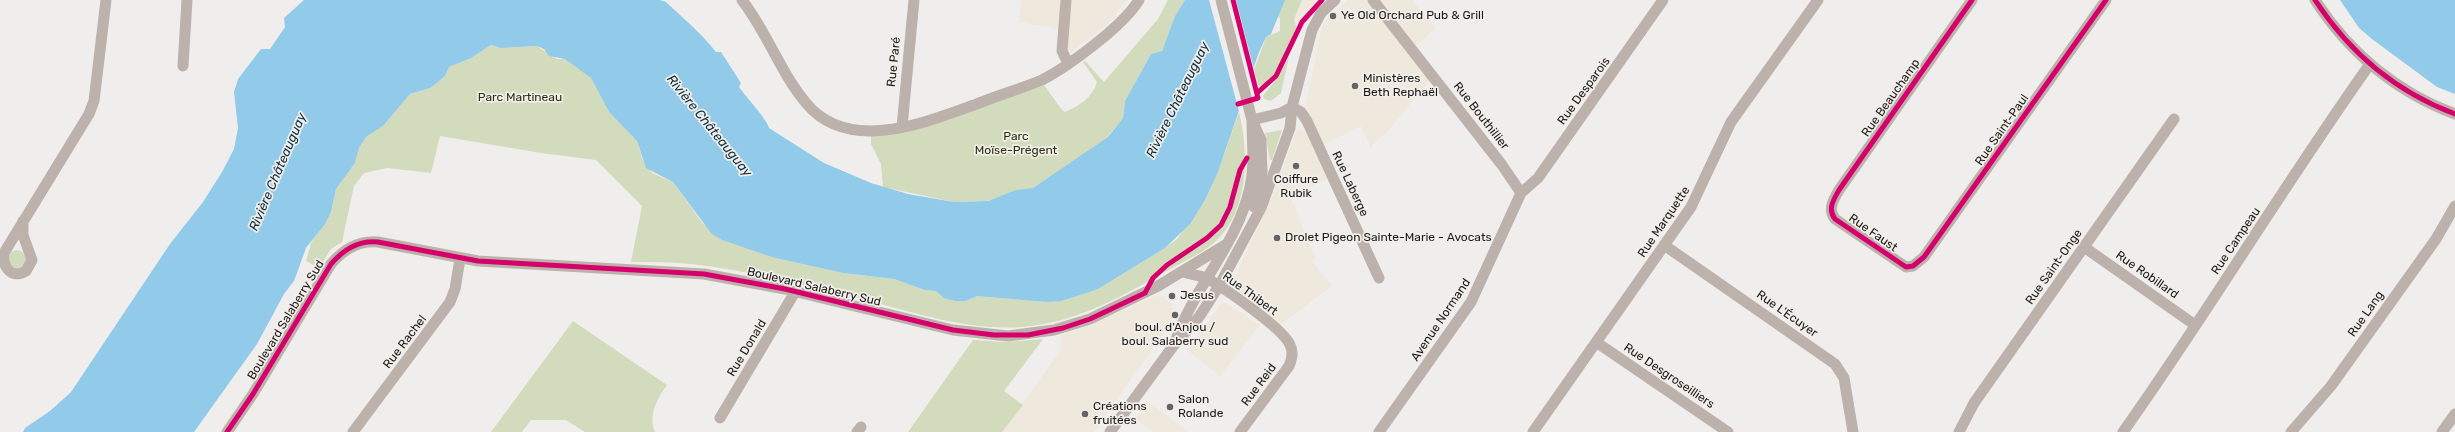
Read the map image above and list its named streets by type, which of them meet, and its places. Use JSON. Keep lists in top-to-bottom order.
{
  "streets": {
    "street": [
      "Rue Paré",
      "Rue Desparois",
      "Rue Beauchamp",
      "Rue Bouthillier",
      "Rue Saint-Paul",
      "Rue Laberge",
      "Rue Marquette",
      "Rue Faust",
      "Rue Campeau",
      "Rue Saint-Onge",
      "Rue Robillard",
      "Boulevard Salaberry Sud",
      "Rue Thibert",
      "Rue L'Écuyer",
      "Rue Lang",
      "Avenue Normand",
      "Rue Rachel",
      "Rue Donald",
      "Rue Desgroseilliers",
      "Rue Reid"
    ]
  },
  "crossings": [
    ["Rue Desparois", "Rue Bouthillier"],
    ["Rue Desparois", "Avenue Normand"],
    ["Rue Beauchamp", "Rue Faust"],
    ["Rue Bouthillier", "Avenue Normand"],
    ["Rue Saint-Paul", "Rue Faust"],
    ["Rue Marquette", "Rue L'Écuyer"],
    ["Rue Marquette", "Rue Desgroseilliers"],
    ["Rue Campeau", "Rue Robillard"],
    ["Rue Saint-Onge", "Rue Robillard"],
    ["Boulevard Salaberry Sud", "Rue Thibert"],
    ["Boulevard Salaberry Sud", "Rue Rachel"],
    ["Boulevard Salaberry Sud", "Rue Donald"],
    ["Rue Thibert", "Rue Reid"]
  ],
  "water": ["Rivière Châteauguay"],
  "parks": ["Parc Martineau", "Parc Moïse-Prégent"],
  "places": [
    "Ye Old Orchard Pub & Grill",
    "Ministères Beth Rephaël",
    "Coiffure Rubik",
    "Drolet Pigeon Sainte-Marie - Avocats",
    "Jesus",
    "boul. d'Anjou / boul. Salaberry sud",
    "Salon Rolande",
    "Créations fruitées"
  ]
}
